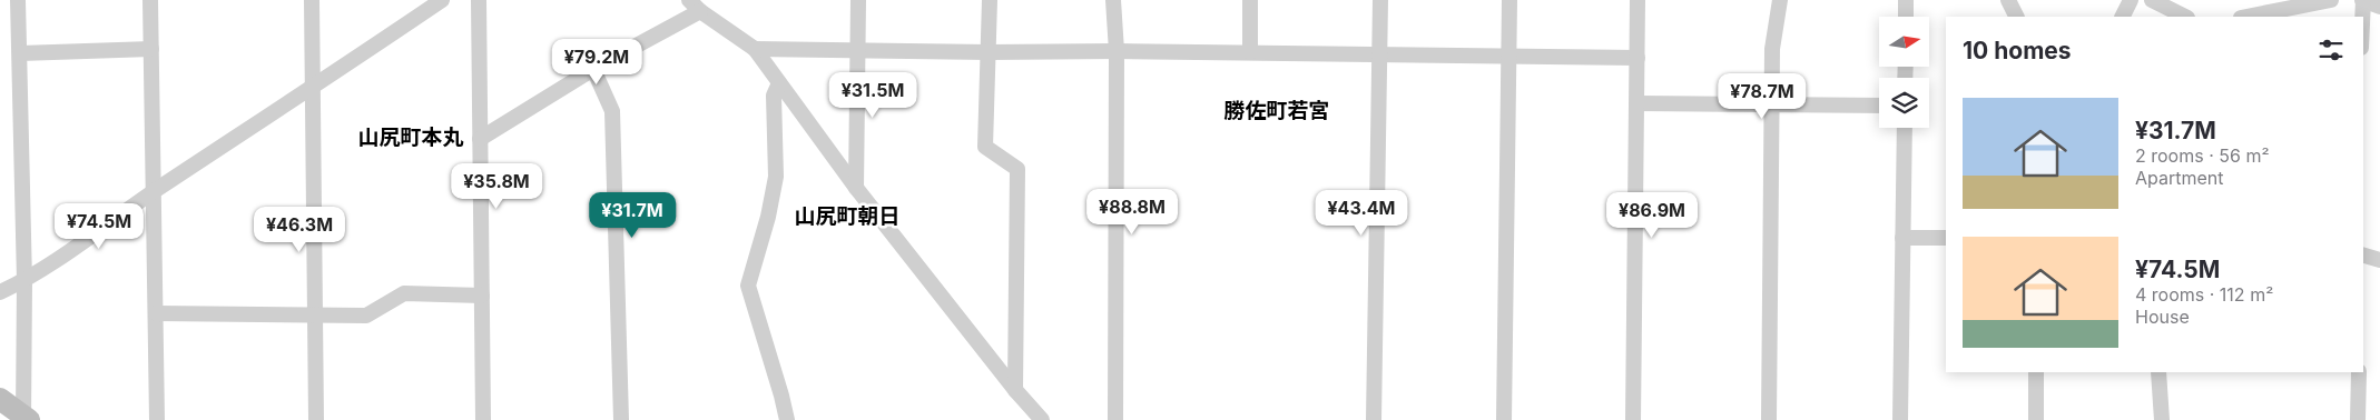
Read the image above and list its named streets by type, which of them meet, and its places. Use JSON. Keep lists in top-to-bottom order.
{
  "districts": ["勝佐町若宮", "山尻町本丸", "山尻町朝日"],
  "north": "right",
  "page": {
    "heading": "10 homes",
    "price": [
      "¥79.2M",
      "¥31.5M",
      "¥78.7M",
      "¥35.8M",
      "¥88.8M",
      "¥43.4M",
      "¥31.7M",
      "¥86.9M",
      "¥74.5M",
      "¥46.3M"
    ],
    "list": [
      {
        "name": "¥31.7M",
        "note": "2 rooms · 56 m² · Apartment"
      },
      {
        "name": "¥74.5M",
        "note": "4 rooms · 112 m² · House"
      }
    ]
  }
}
